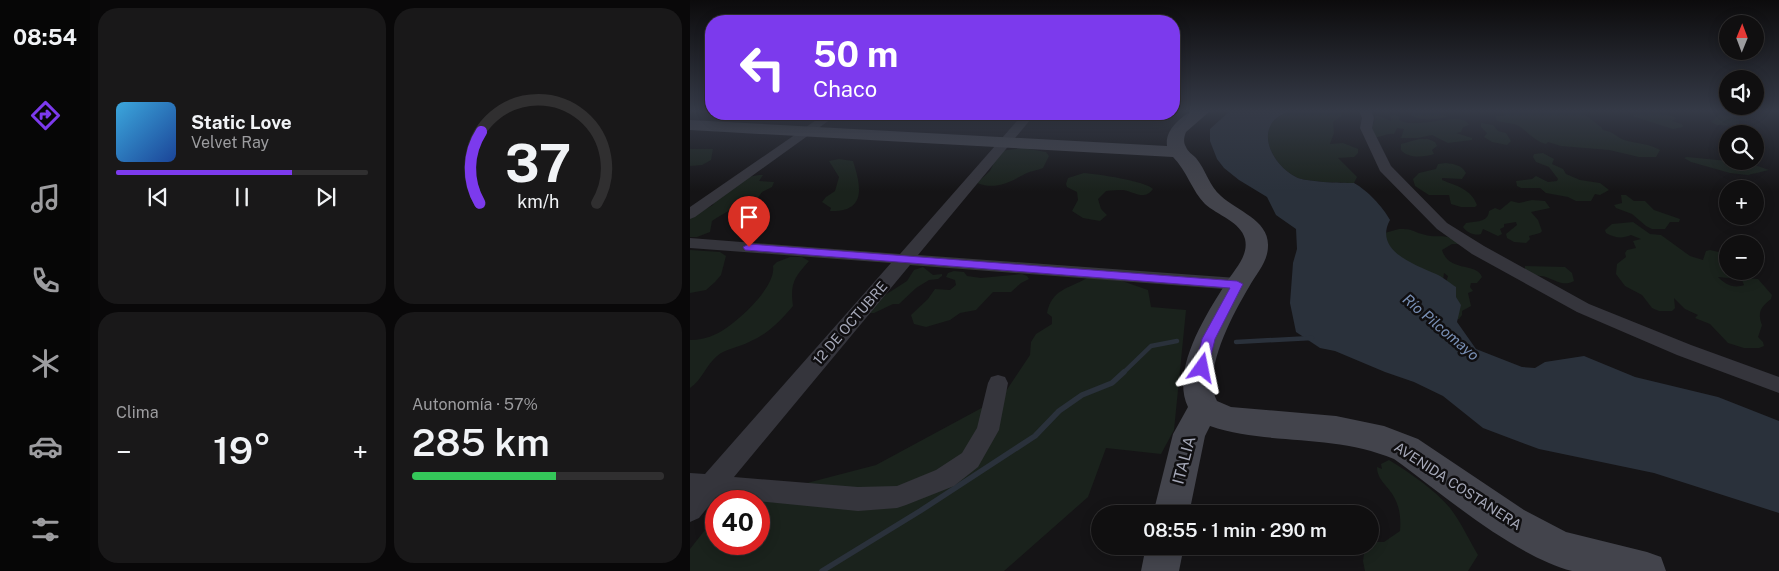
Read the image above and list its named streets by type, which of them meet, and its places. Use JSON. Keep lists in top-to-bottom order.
{
  "streets": {
    "street": ["12 DE OCTUBRE", "ITALIA", "AVENIDA COSTANERA"]
  },
  "crossings": [
    ["ITALIA", "AVENIDA COSTANERA"]
  ],
  "water": ["Río Pilcomayo"],
  "north": "top",
  "page": {
    "tabs": "08:54",
    "map_buttons": ["+", "−"],
    "turn": ["50 m", "Chaco"],
    "song": ["Static Love", "Velvet Ray"],
    "tile": [
      "Clima",
      ["Autonomía · 57%", "285 km"]
    ],
    "heat": ["−", "19°", "+"],
    "limit": "40",
    "trip": "08:55 · 1 min · 290 m",
    "gauge": ["37", "km/h"]
  }
}
